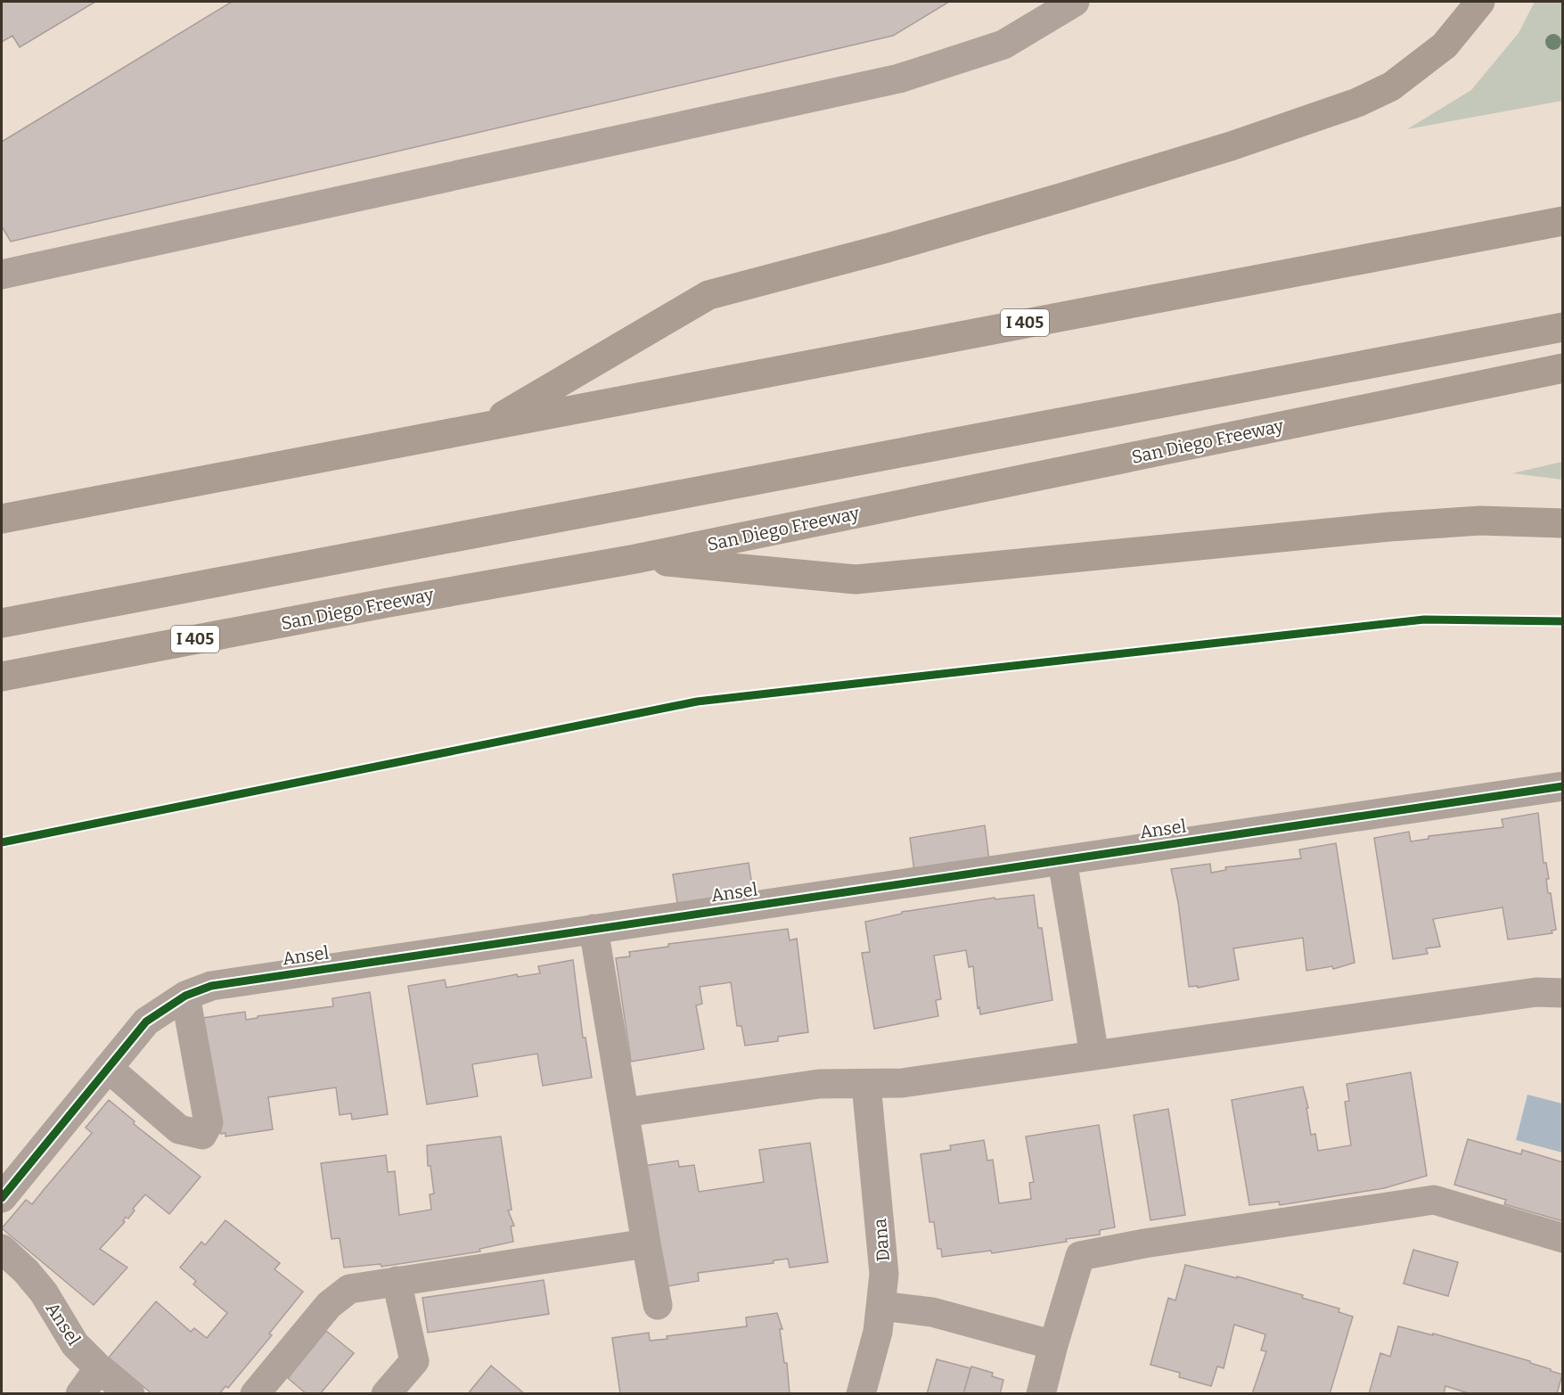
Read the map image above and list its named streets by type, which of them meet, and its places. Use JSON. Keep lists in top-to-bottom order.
{
  "streets": {
    "highway": ["I 405", "San Diego Freeway"],
    "street": ["Ansel", "Dana"]
  }
}
